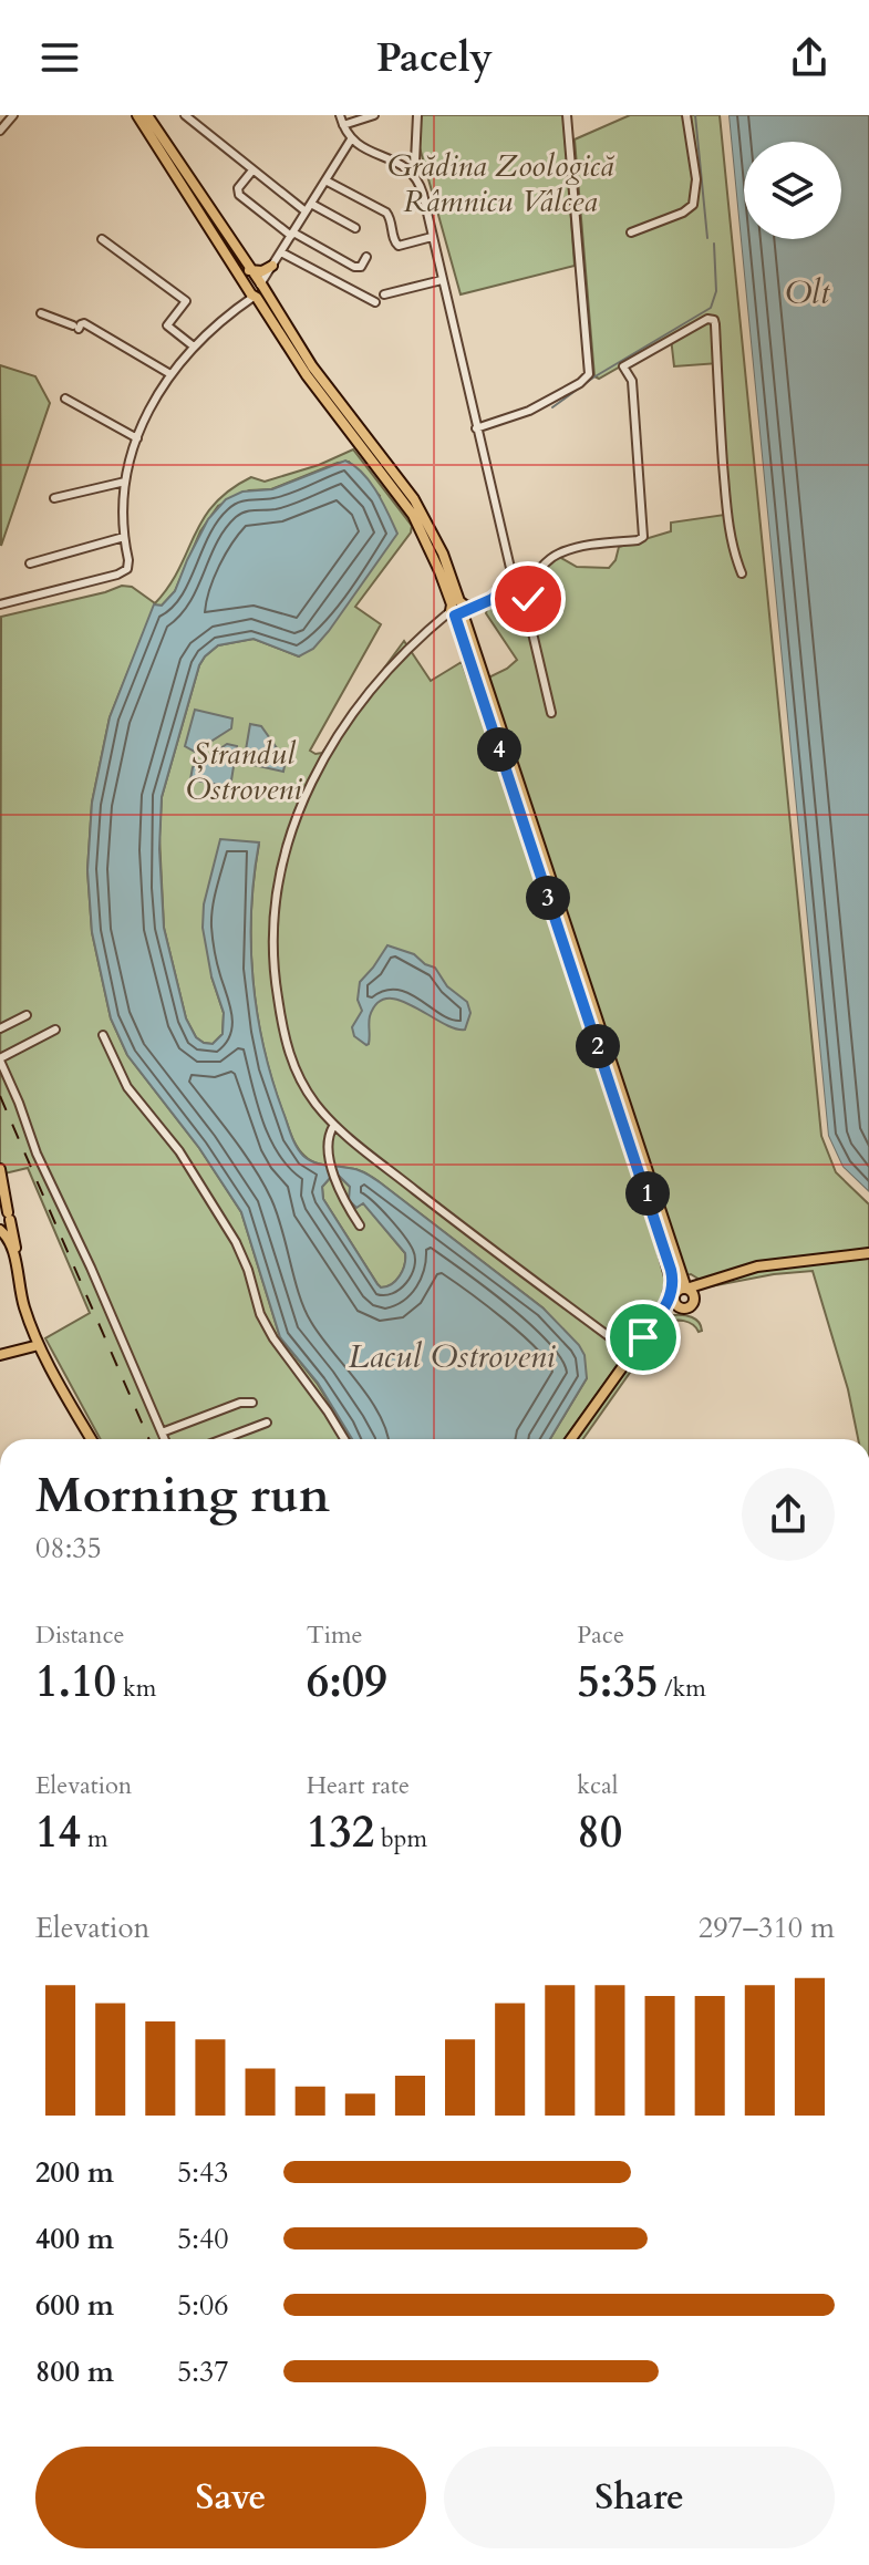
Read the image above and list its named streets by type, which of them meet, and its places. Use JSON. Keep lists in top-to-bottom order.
{
  "water": ["Olt", "Lacul Ostroveni"],
  "parks": ["Grădina Zoologică Râmnicu Vâlcea", "Ștrandul Ostroveni"],
  "page": {
    "header": "Pacely",
    "pins": [
      "4",
      "3",
      "2",
      "1"
    ],
    "heading": ["Morning run", "08:35"],
    "stats": [
      ["Distance", "1.10 km"],
      ["Time", "6:09"],
      ["Pace", "5:35 /km"],
      ["Elevation", "14 m"],
      ["Heart rate", "132 bpm"],
      ["kcal", "80"]
    ],
    "chart": ["Elevation", "297–310 m"],
    "list": [
      {
        "name": "200 m",
        "note": "5:43"
      },
      {
        "name": "400 m",
        "note": "5:40"
      },
      {
        "name": "600 m",
        "note": "5:06"
      },
      {
        "name": "800 m",
        "note": "5:37"
      }
    ],
    "buttons": ["Save", "Share"]
  }
}
